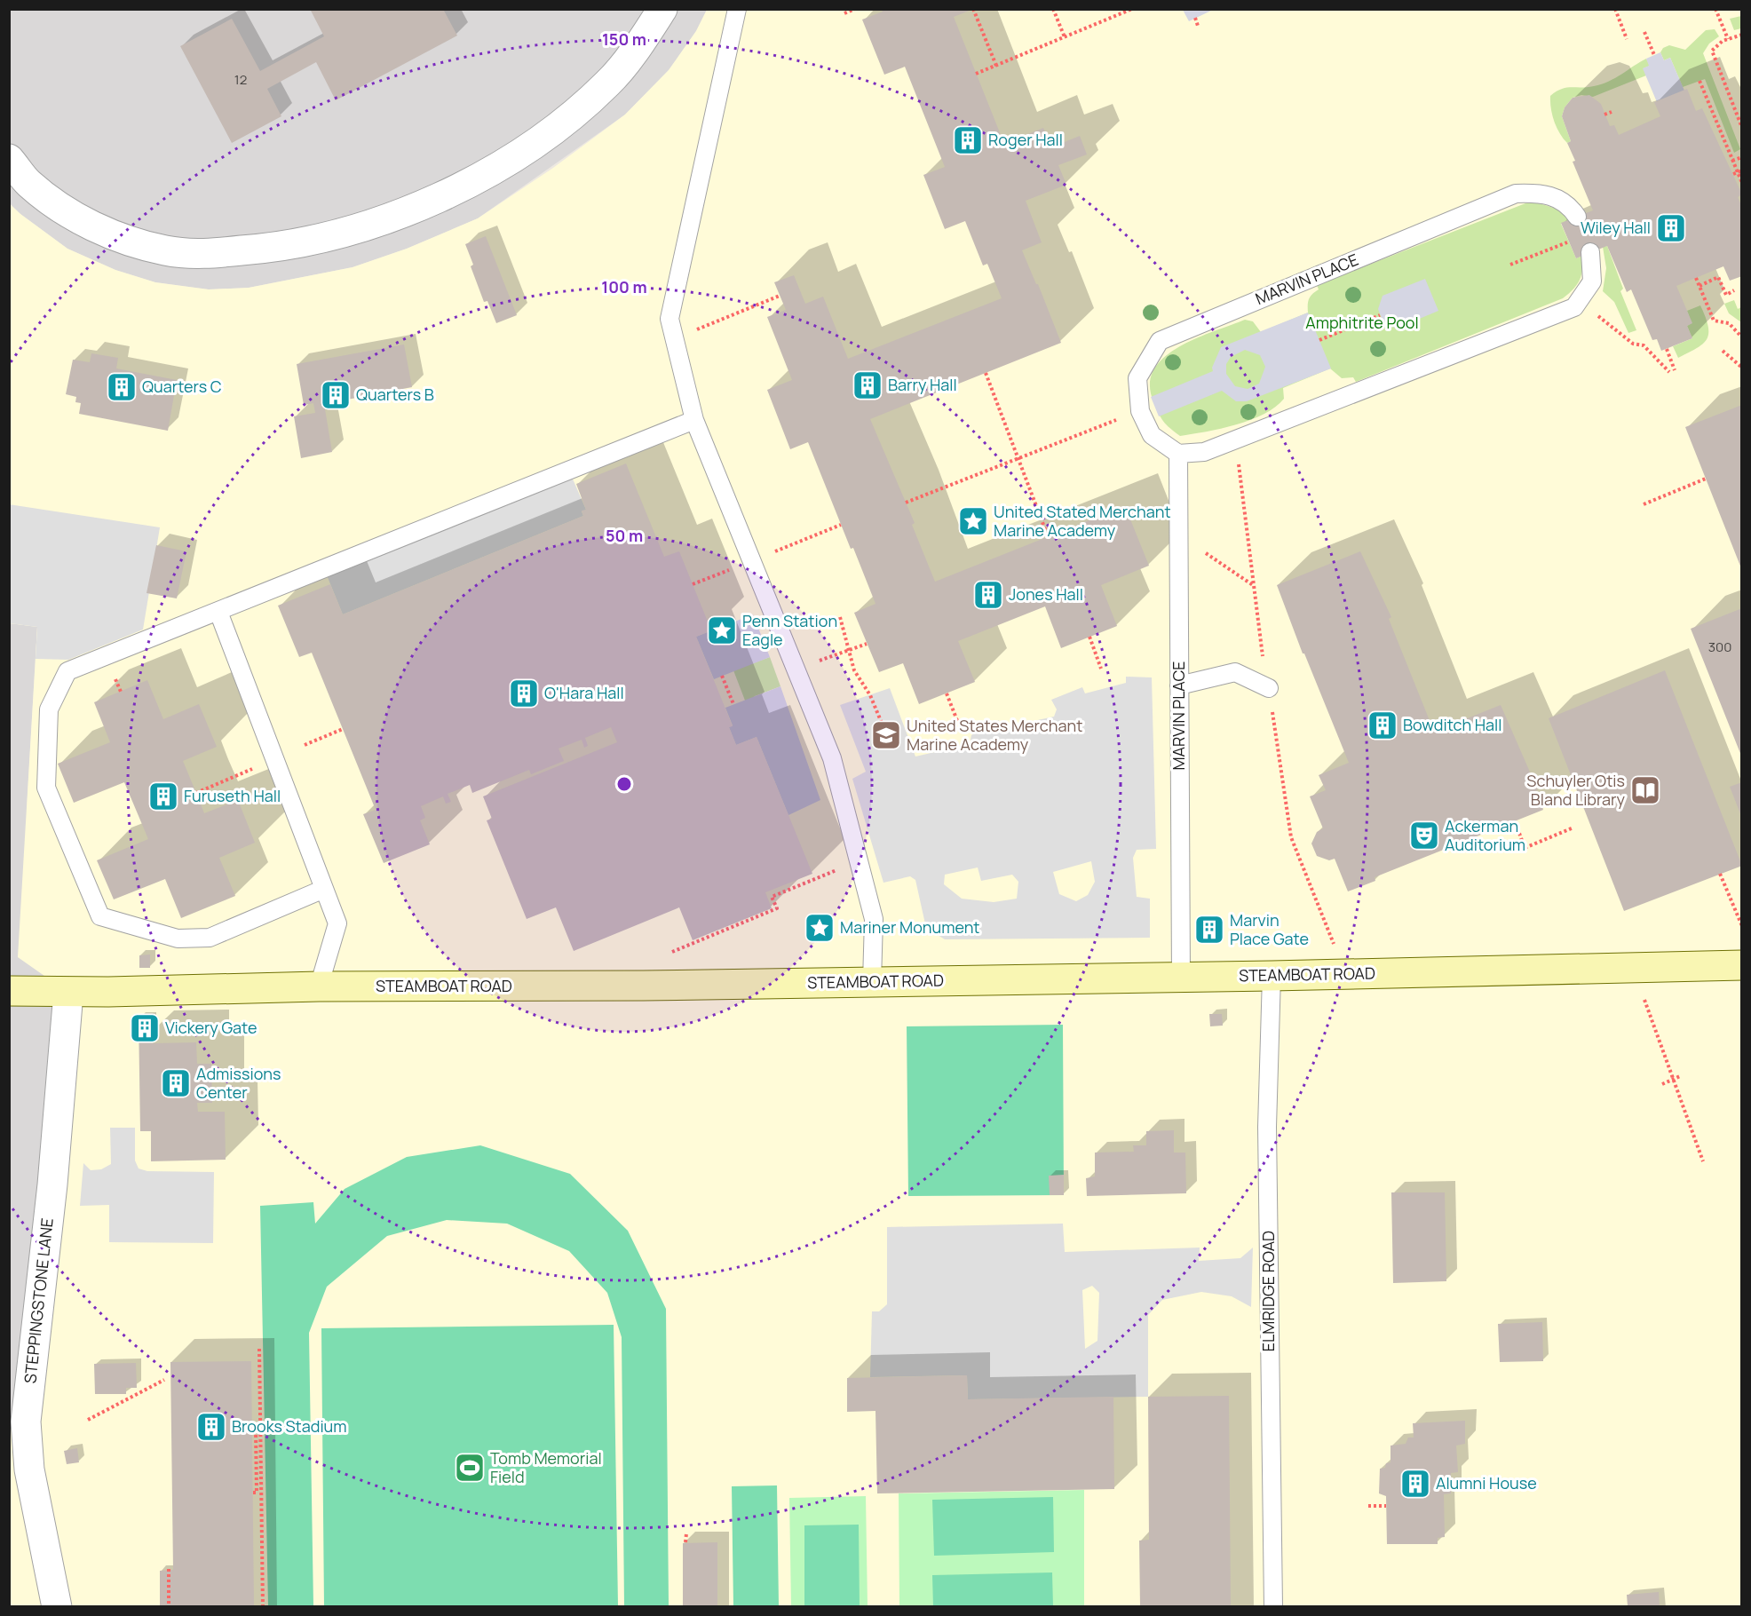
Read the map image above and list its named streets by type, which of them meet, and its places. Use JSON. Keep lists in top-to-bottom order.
{
  "streets": {
    "street": ["STEAMBOAT ROAD", "STEPPINGSTONE LANE"],
    "lane": ["MARVIN PLACE", "ELMRIDGE ROAD"]
  },
  "crossings": [
    ["MARVIN PLACE", "STEAMBOAT ROAD"],
    ["STEAMBOAT ROAD", "ELMRIDGE ROAD"],
    ["STEAMBOAT ROAD", "STEPPINGSTONE LANE"]
  ],
  "parks": ["Amphitrite Pool"],
  "places": {
    "building": [
      "Roger Hall",
      "Wiley Hall",
      "Barry Hall",
      "Quarters C",
      "Quarters B",
      "Jones Hall",
      "O'Hara Hall",
      "Bowditch Hall",
      "Furuseth Hall",
      "Marvin Place Gate",
      "Vickery Gate",
      "Admissions Center",
      "Brooks Stadium",
      "Alumni House"
    ],
    "place": ["United Stated Merchant Marine Academy", "Penn Station Eagle", "Mariner Monument"],
    "school or university": ["United States Merchant Marine Academy"],
    "library": ["Schuyler Otis Bland Library"],
    "theatre": ["Ackerman Auditorium"],
    "sports": ["Tomb Memorial Field"]
  },
  "house_numbers": ["12", "300"],
  "rings": ["150 m", "100 m", "50 m"]
}
